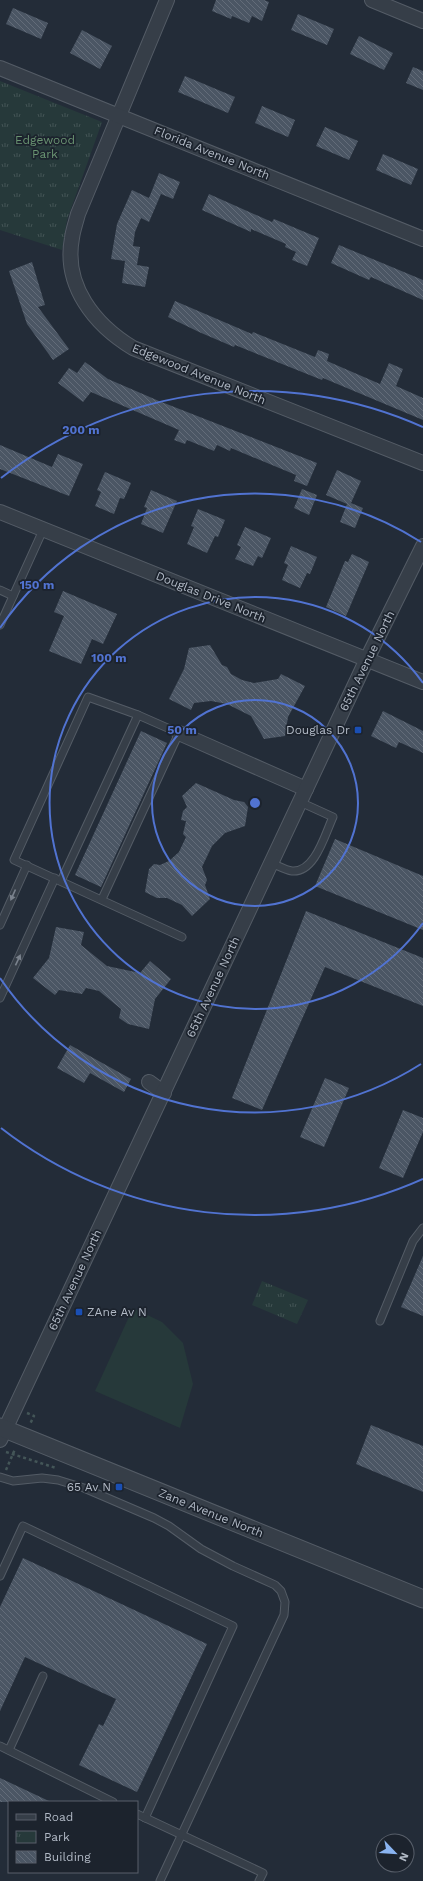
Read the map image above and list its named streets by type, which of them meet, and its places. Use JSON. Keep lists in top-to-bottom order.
{
  "streets": {
    "street": [
      "Florida Avenue North",
      "Edgewood Avenue North",
      "Douglas Drive North",
      "65th Avenue North",
      "Zane Avenue North"
    ]
  },
  "crossings": [
    ["Florida Avenue North", "Edgewood Avenue North"],
    ["Douglas Drive North", "65th Avenue North"],
    ["65th Avenue North", "Zane Avenue North"]
  ],
  "parks": ["Edgewood Park"],
  "places": {
    "transit": ["Douglas Dr", "ZAne Av N", "65 Av N"]
  },
  "legend": ["Road", "Park", "Building"],
  "north": "bottom right",
  "rings": [
    "200 m",
    "150 m",
    "100 m",
    "50 m"
  ]
}
